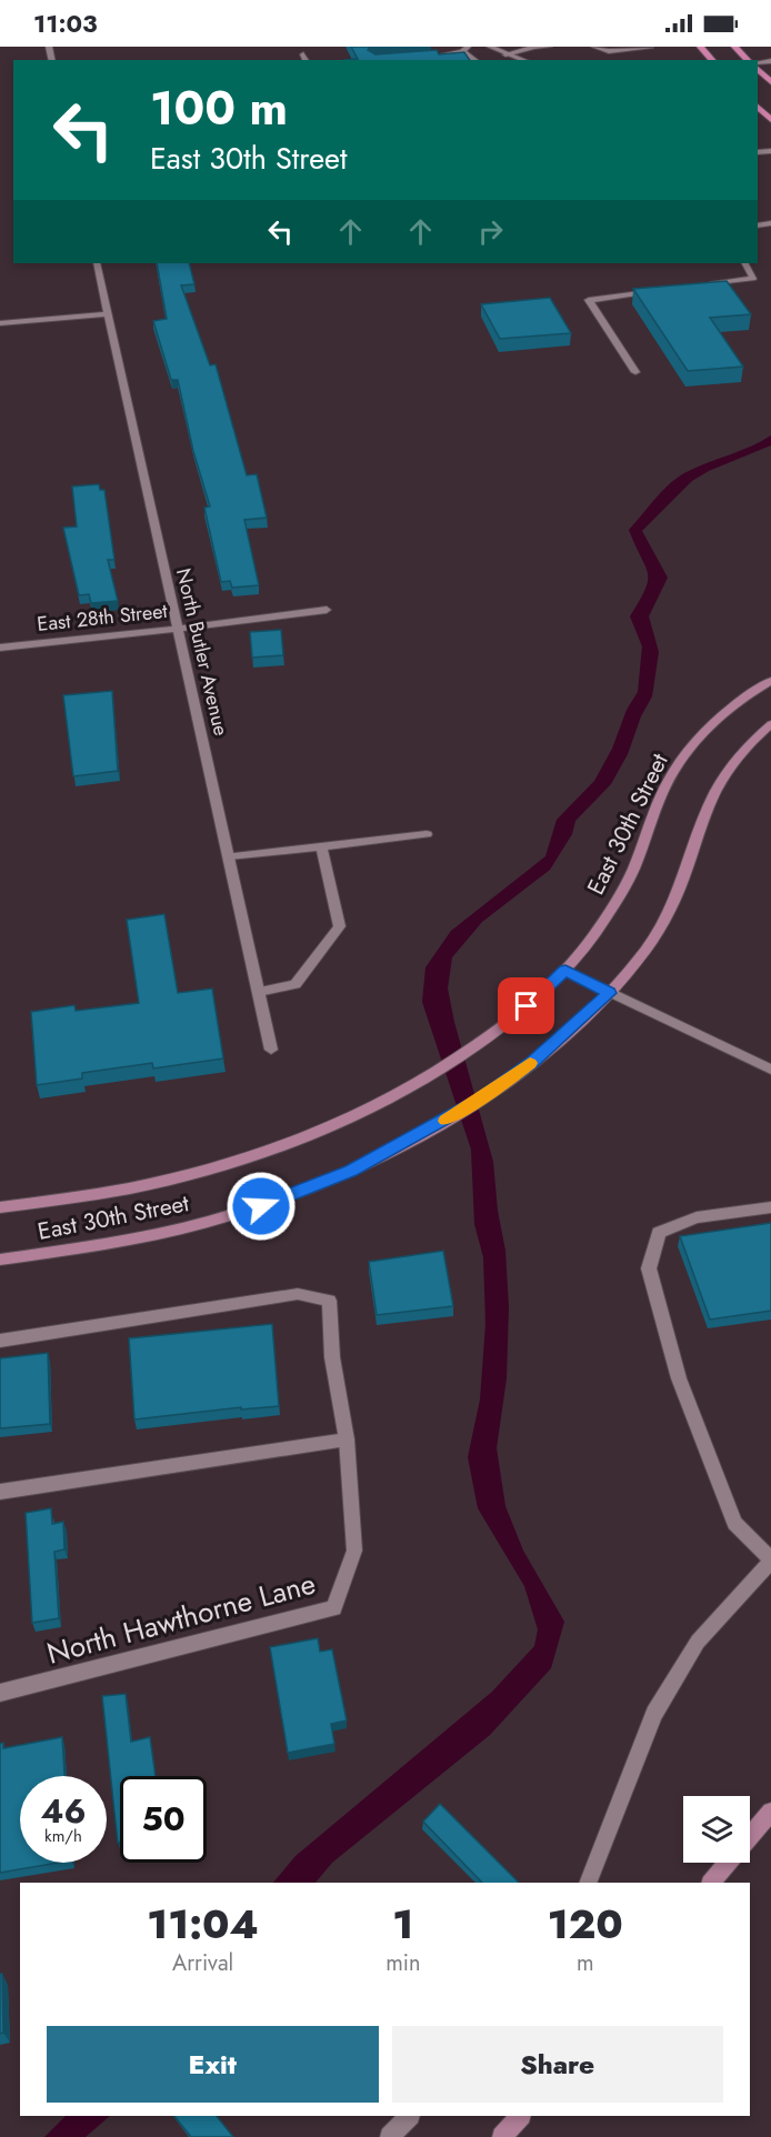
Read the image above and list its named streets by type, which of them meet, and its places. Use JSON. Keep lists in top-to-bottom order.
{
  "streets": {
    "main road": ["East 30th Street"],
    "street": ["East 28th Street", "North Butler Avenue", "North Hawthorne Lane"]
  },
  "crossings": [
    ["East 28th Street", "North Butler Avenue"]
  ],
  "page": {
    "status": "11:03",
    "turn": ["100 m", "East 30th Street"],
    "speed": "46 km/h",
    "limit": "50",
    "eta": [
      "11:04",
      "Arrival",
      "1",
      "min",
      "120",
      "m"
    ],
    "buttons": ["Exit", "Share"]
  }
}
